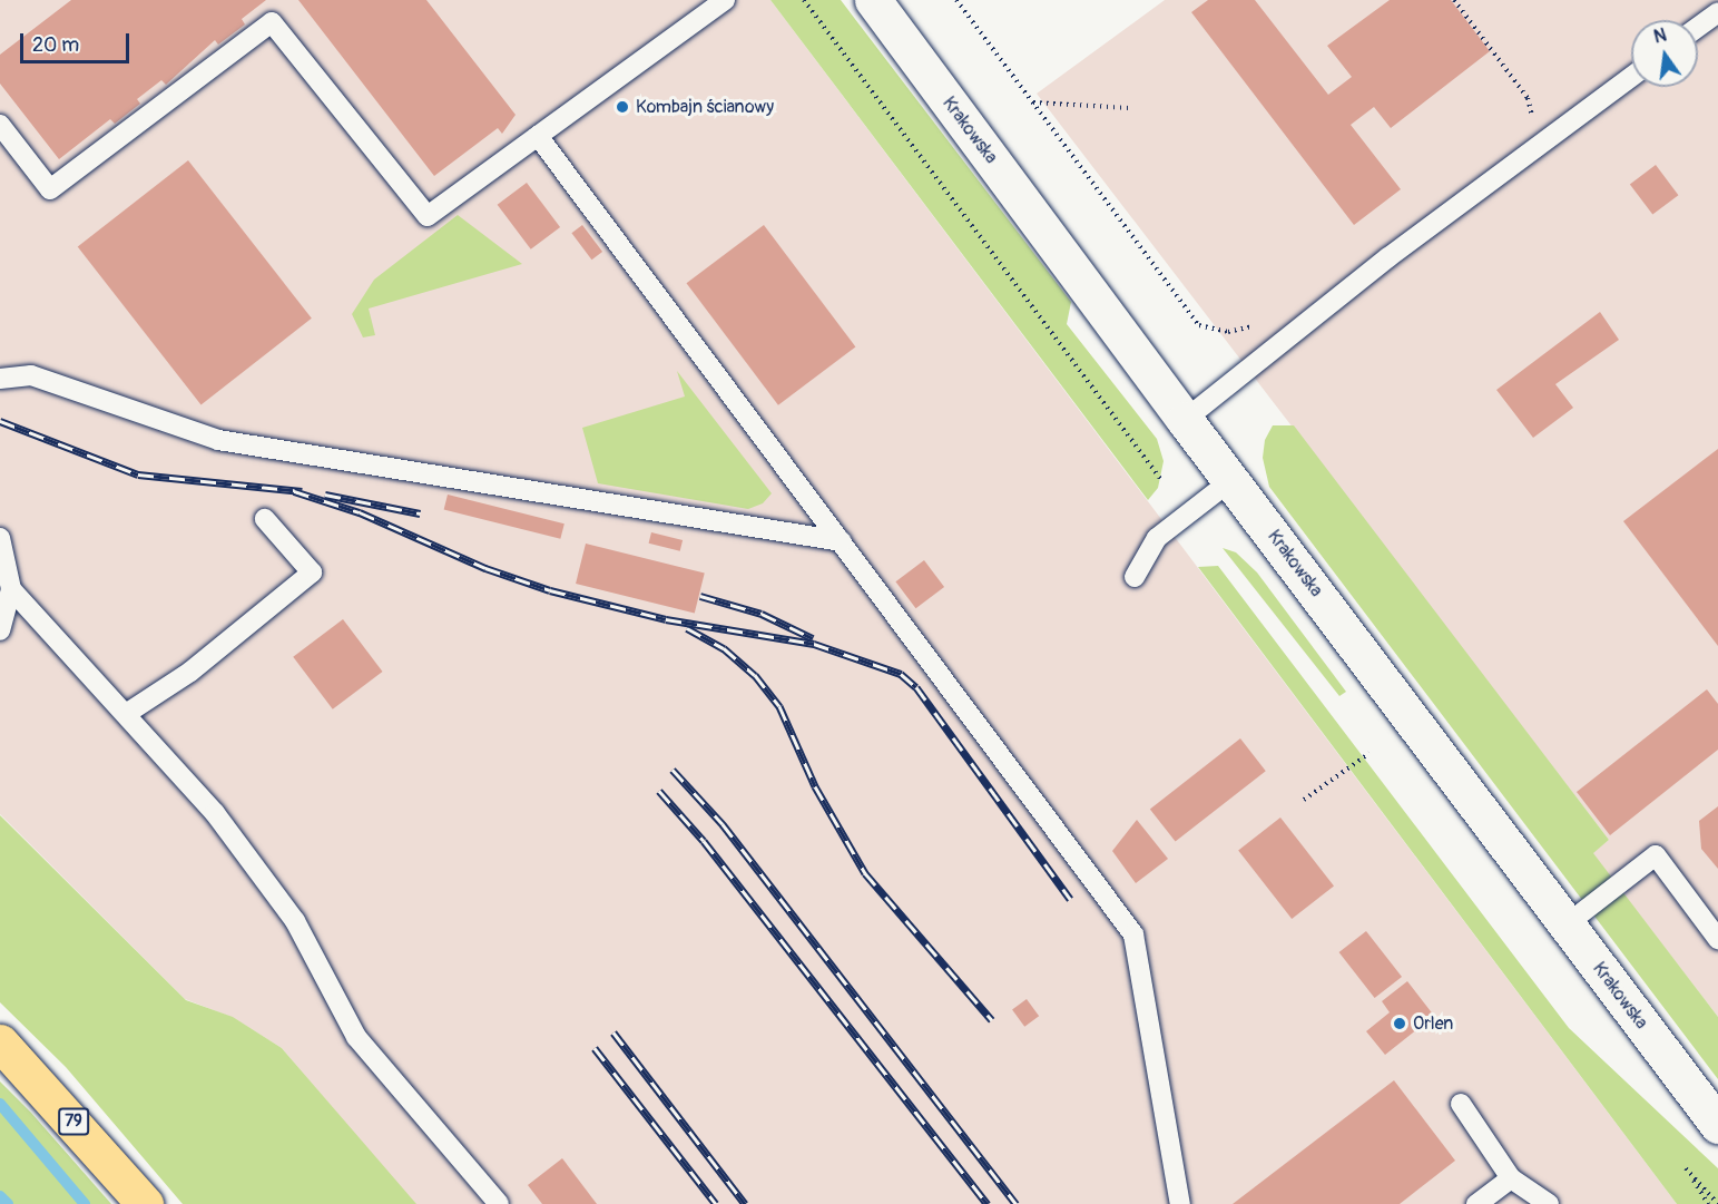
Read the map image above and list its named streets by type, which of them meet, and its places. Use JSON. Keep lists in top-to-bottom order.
{
  "streets": {
    "main road": ["79"],
    "street": ["Krakowska"]
  },
  "places": ["Kombajn ścianowy", "Orlen"],
  "scale_bar": "20 m",
  "north": "top"
}
